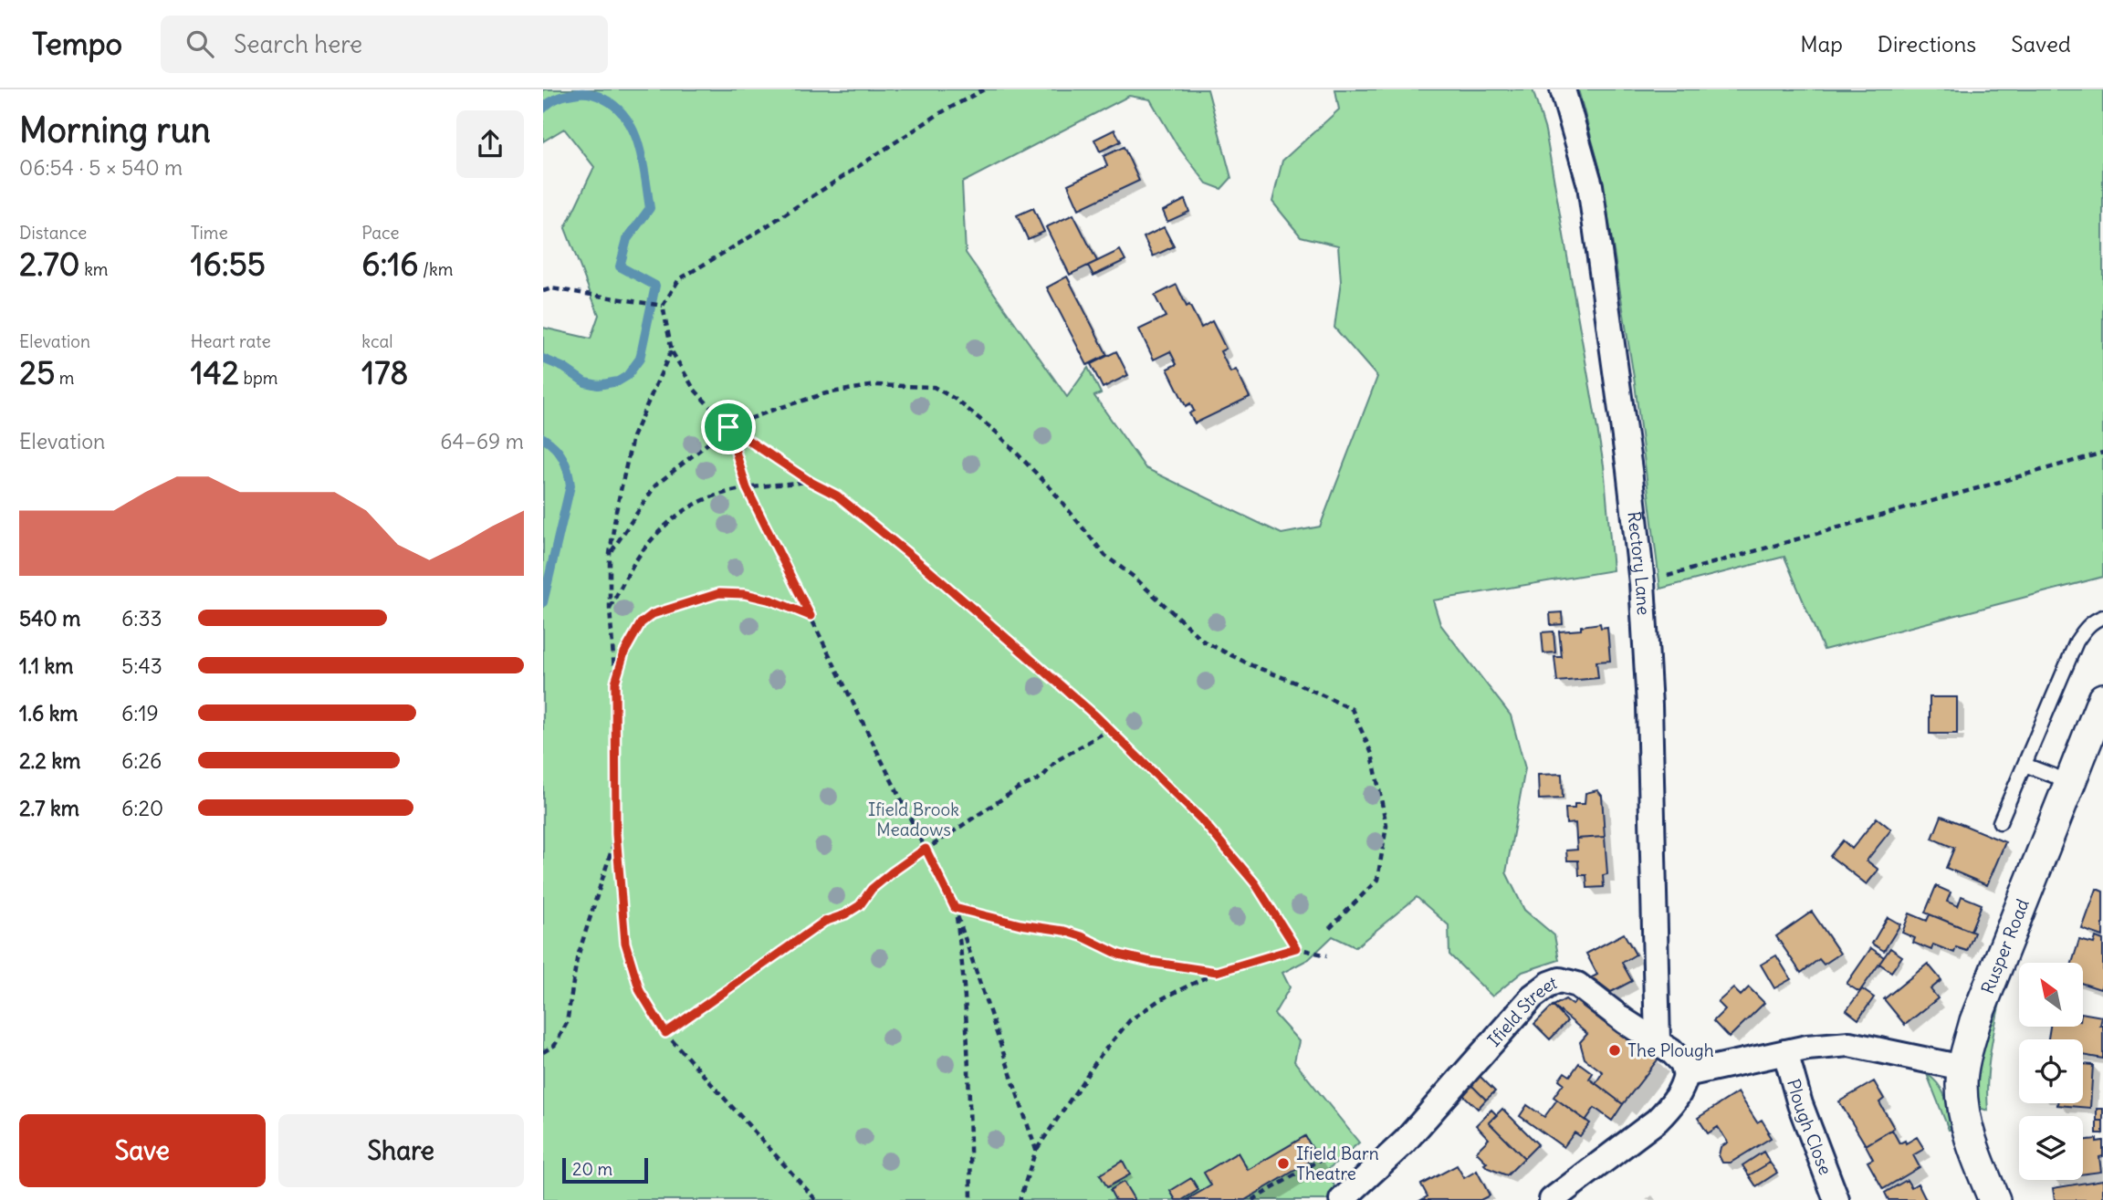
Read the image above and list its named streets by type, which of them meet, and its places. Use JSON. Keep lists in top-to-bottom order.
{
  "streets": {
    "street": [
      "Rectory Lane",
      "Rusper Road",
      "Ifield Street",
      "Plough Close"
    ]
  },
  "crossings": [
    ["Rectory Lane", "Ifield Street"]
  ],
  "parks": ["Ifield Brook Meadows"],
  "places": ["The Plough", "Ifield Barn Theatre"],
  "scale_bar": "20 m",
  "north": "top left",
  "page": {
    "header": "Tempo",
    "search": "Search here",
    "nav": ["Map", "Directions", "Saved"],
    "heading": ["Morning run", "06:54 · 5 × 540 m"],
    "stats": [
      ["Distance", "2.70 km"],
      ["Time", "16:55"],
      ["Pace", "6:16 /km"],
      ["Elevation", "25 m"],
      ["Heart rate", "142 bpm"],
      ["kcal", "178"]
    ],
    "chart": ["Elevation", "64–69 m"],
    "list": [
      {
        "name": "540 m",
        "note": "6:33"
      },
      {
        "name": "1.1 km",
        "note": "5:43"
      },
      {
        "name": "1.6 km",
        "note": "6:19"
      },
      {
        "name": "2.2 km",
        "note": "6:26"
      },
      {
        "name": "2.7 km",
        "note": "6:20"
      }
    ],
    "buttons": ["Save", "Share"],
    "scale": "20 m"
  }
}
